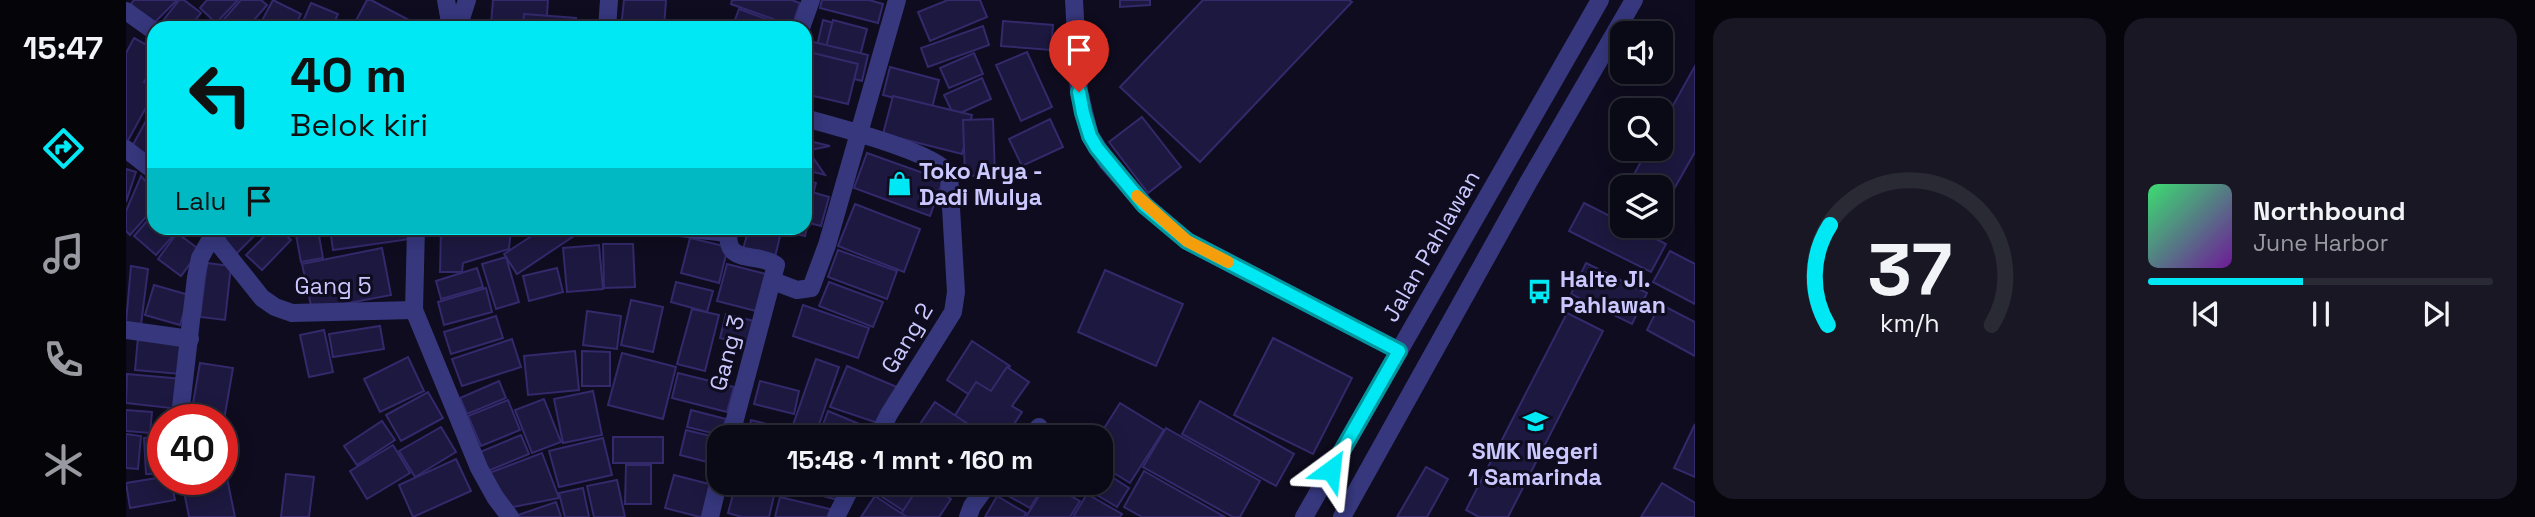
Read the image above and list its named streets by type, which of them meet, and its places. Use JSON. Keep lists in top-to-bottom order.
{
  "streets": {
    "street": [
      "Jalan Pahlawan",
      "Gang 5",
      "Gang 2",
      "Gang 3"
    ]
  },
  "places": {
    "shop": ["Toko Arya - Dadi Mulya"],
    "bus stop": ["Halte Jl. Pahlawan"],
    "school or university": ["SMK Negeri 1 Samarinda"]
  },
  "page": {
    "tabs": "15:47",
    "turn": ["40 m", "Belok kiri"],
    "then": "Lalu",
    "song": ["Northbound", "June Harbor"],
    "limit": "40",
    "trip": "15:48 · 1 mnt · 160 m",
    "gauge": ["37", "km/h"]
  }
}
